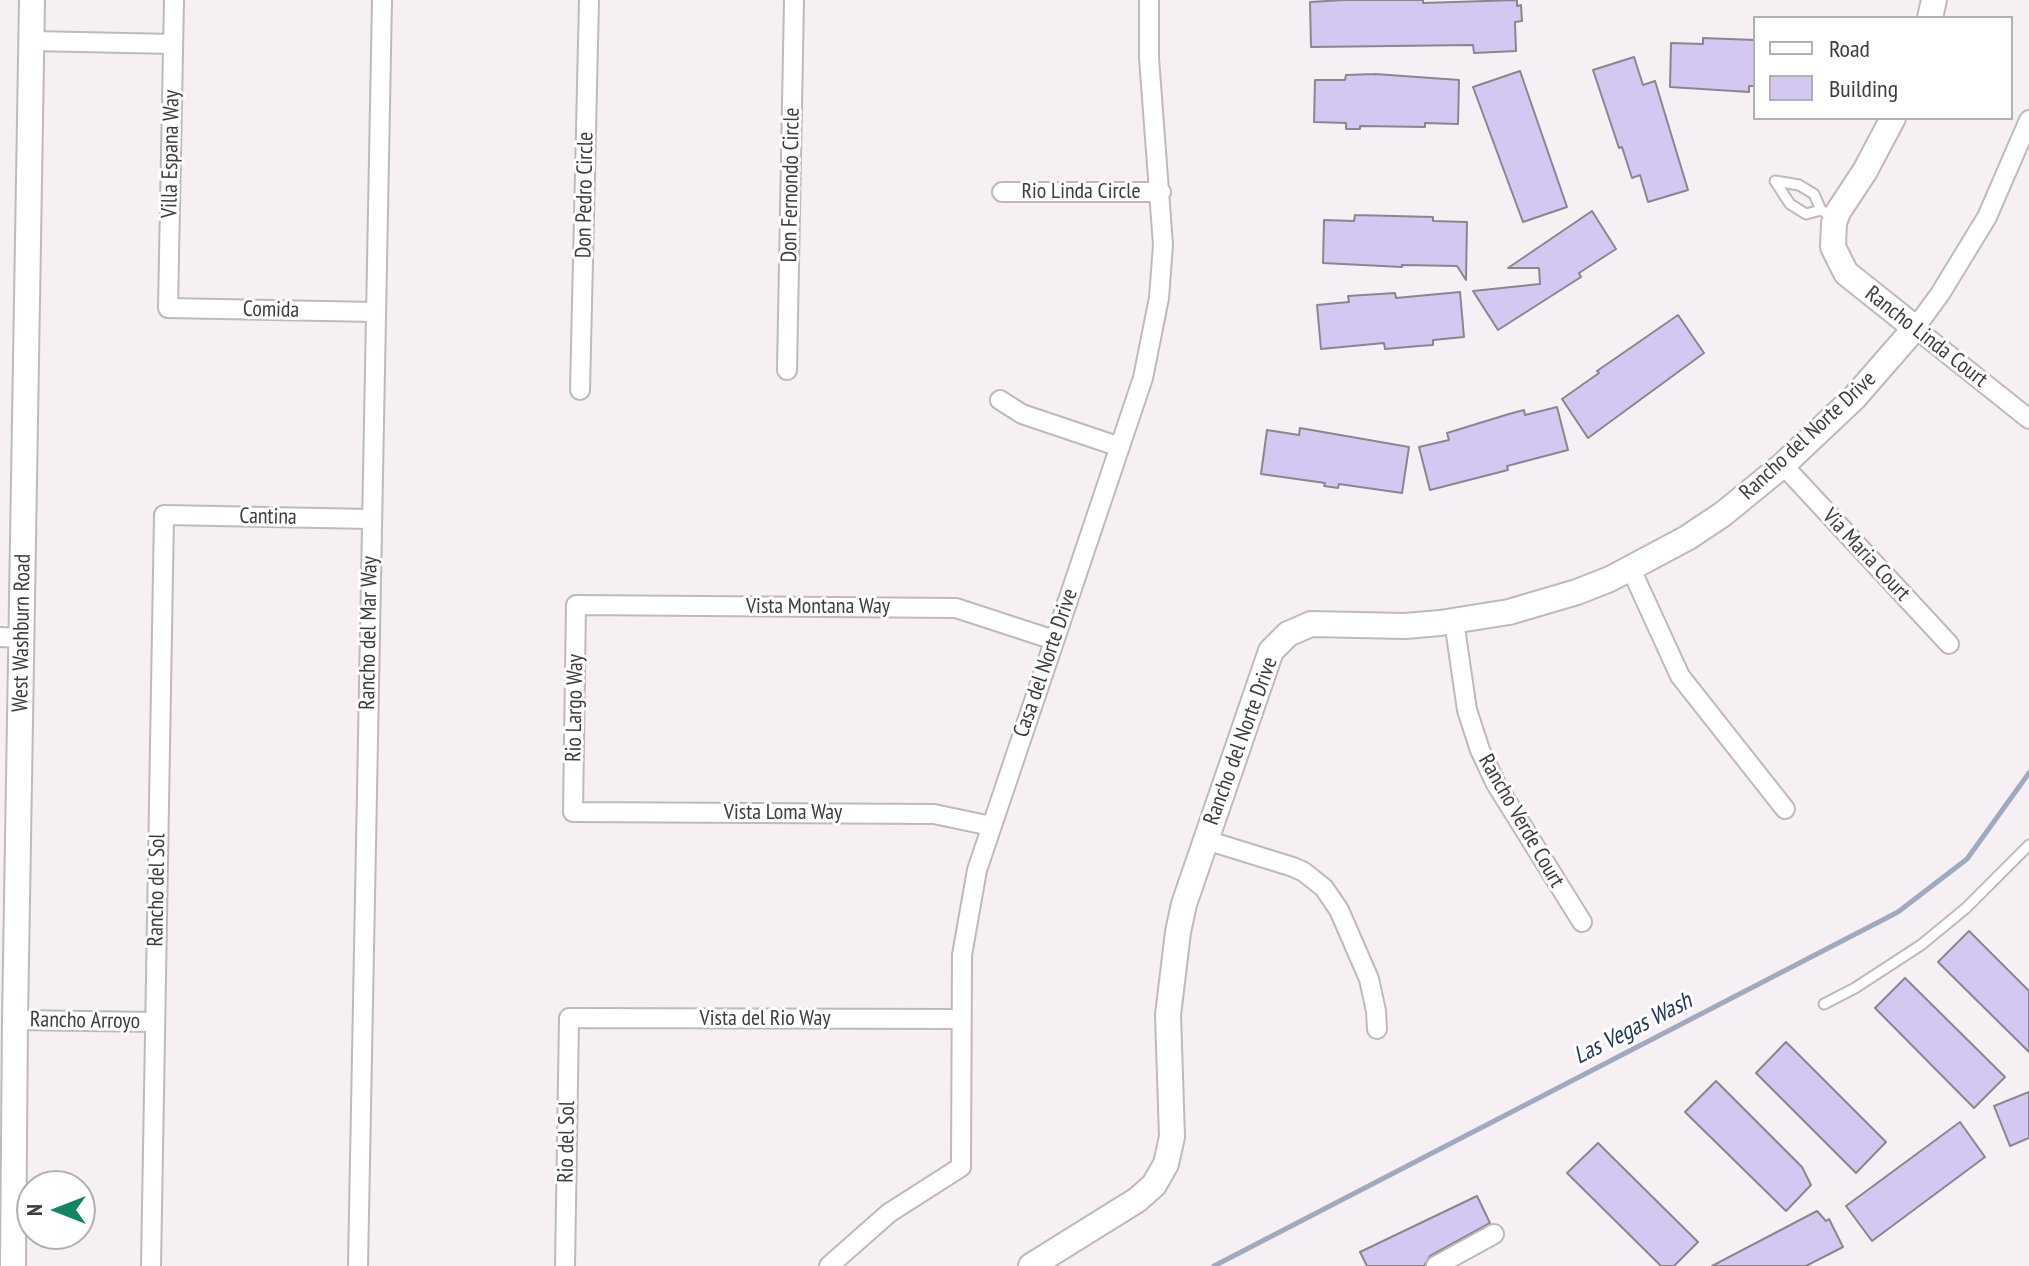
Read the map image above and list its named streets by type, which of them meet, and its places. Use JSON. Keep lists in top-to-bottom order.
{
  "streets": {
    "street": [
      "Villa Espana Way",
      "Don Fernondo Circle",
      "Rio Linda Circle",
      "Don Pedro Circle",
      "Comida",
      "Rancho Linda Court",
      "Rancho del Norte Drive",
      "Cantina",
      "Via Maria Court",
      "Vista Montana Way",
      "West Washburn Road",
      "Rancho del Mar Way",
      "Casa del Norte Drive",
      "Rio Largo Way",
      "Vista Loma Way",
      "Rancho Verde Court",
      "Rancho del Sol",
      "Vista del Rio Way",
      "Rancho Arroyo",
      "Rio del Sol"
    ]
  },
  "crossings": [
    ["Villa Espana Way", "Comida"],
    ["Rio Linda Circle", "Casa del Norte Drive"],
    ["Comida", "Rancho del Mar Way"],
    ["Rancho Linda Court", "Rancho del Norte Drive"],
    ["Rancho del Norte Drive", "Via Maria Court"],
    ["Rancho del Norte Drive", "Rancho Verde Court"],
    ["Cantina", "Rancho del Mar Way"],
    ["Cantina", "Rancho del Sol"],
    ["Vista Montana Way", "Casa del Norte Drive"],
    ["Vista Montana Way", "Rio Largo Way"],
    ["West Washburn Road", "Rancho Arroyo"],
    ["Casa del Norte Drive", "Vista Loma Way"],
    ["Casa del Norte Drive", "Vista del Rio Way"],
    ["Rio Largo Way", "Vista Loma Way"],
    ["Rancho del Sol", "Rancho Arroyo"],
    ["Vista del Rio Way", "Rio del Sol"]
  ],
  "water": ["Las Vegas Wash"],
  "legend": ["Road", "Building"],
  "north": "left"
}
